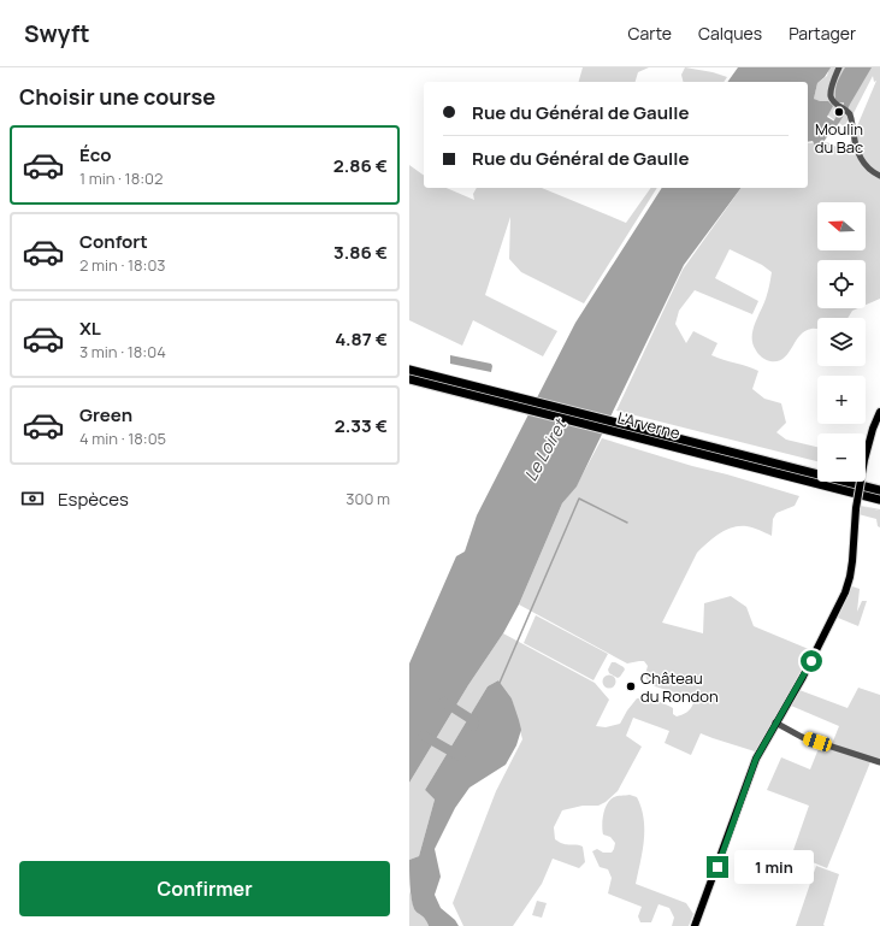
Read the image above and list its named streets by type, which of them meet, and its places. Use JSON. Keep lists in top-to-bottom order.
{
  "streets": {
    "highway": ["L'Arverne"]
  },
  "water": ["Le Loiret"],
  "places": ["Moulin du Bac", "Château du Rondon"],
  "north": "left",
  "page": {
    "header": "Swyft",
    "nav": ["Carte", "Calques", "Partager"],
    "heading": "Choisir une course",
    "banner": ["Rue du Général de Gaulle", "Rue du Général de Gaulle"],
    "list": [
      {
        "name": "Éco",
        "note": "1 min · 18:02",
        "value": "2.86 €"
      },
      {
        "name": "Confort",
        "note": "2 min · 18:03",
        "value": "3.86 €"
      },
      {
        "name": "XL",
        "note": "3 min · 18:04",
        "value": "4.87 €"
      },
      {
        "name": "Green",
        "note": "4 min · 18:05",
        "value": "2.33 €"
      }
    ],
    "map_buttons": ["+", "−"],
    "pay": ["Espèces", "300 m"],
    "bubble": "1 min",
    "buttons": "Confirmer"
  }
}
